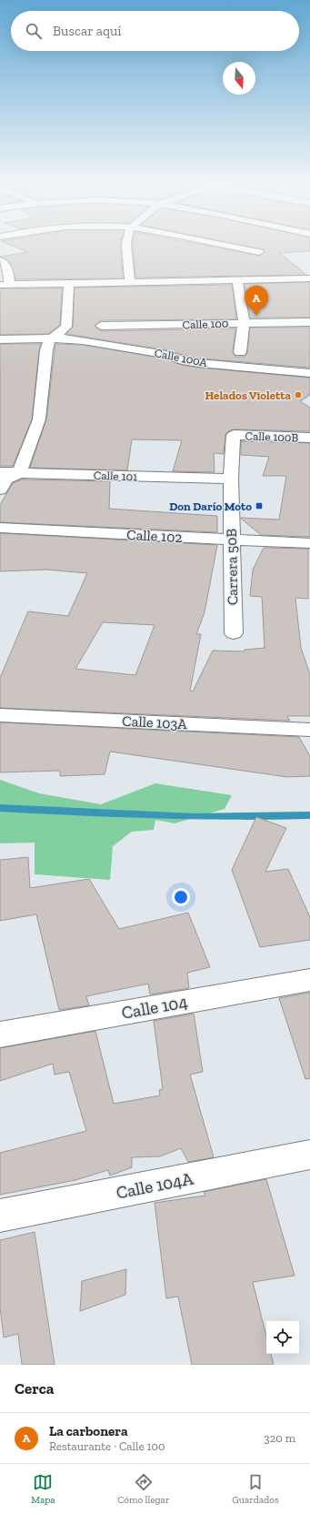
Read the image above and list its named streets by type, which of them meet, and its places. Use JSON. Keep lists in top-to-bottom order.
{
  "streets": {
    "street": [
      "Calle 100",
      "Calle 100A",
      "Calle 100B",
      "Calle 101",
      "Calle 102",
      "Carrera 50B",
      "Calle 103A",
      "Calle 104",
      "Calle 104A"
    ]
  },
  "crossings": [
    ["Calle 100B", "Carrera 50B"],
    ["Calle 101", "Carrera 50B"],
    ["Calle 102", "Carrera 50B"]
  ],
  "places": {
    "other": ["Helados Violetta"],
    "transit": ["Don Darío Moto"]
  },
  "north": "bottom",
  "page": {
    "search": "Buscar aquí",
    "pins": "A",
    "heading": "Cerca",
    "list": [
      {
        "mark": "A",
        "name": "La carbonera",
        "note": "Restaurante · Calle 100",
        "value": "320 m"
      }
    ],
    "nav": ["Mapa", "Cómo llegar", "Guardados"]
  }
}
